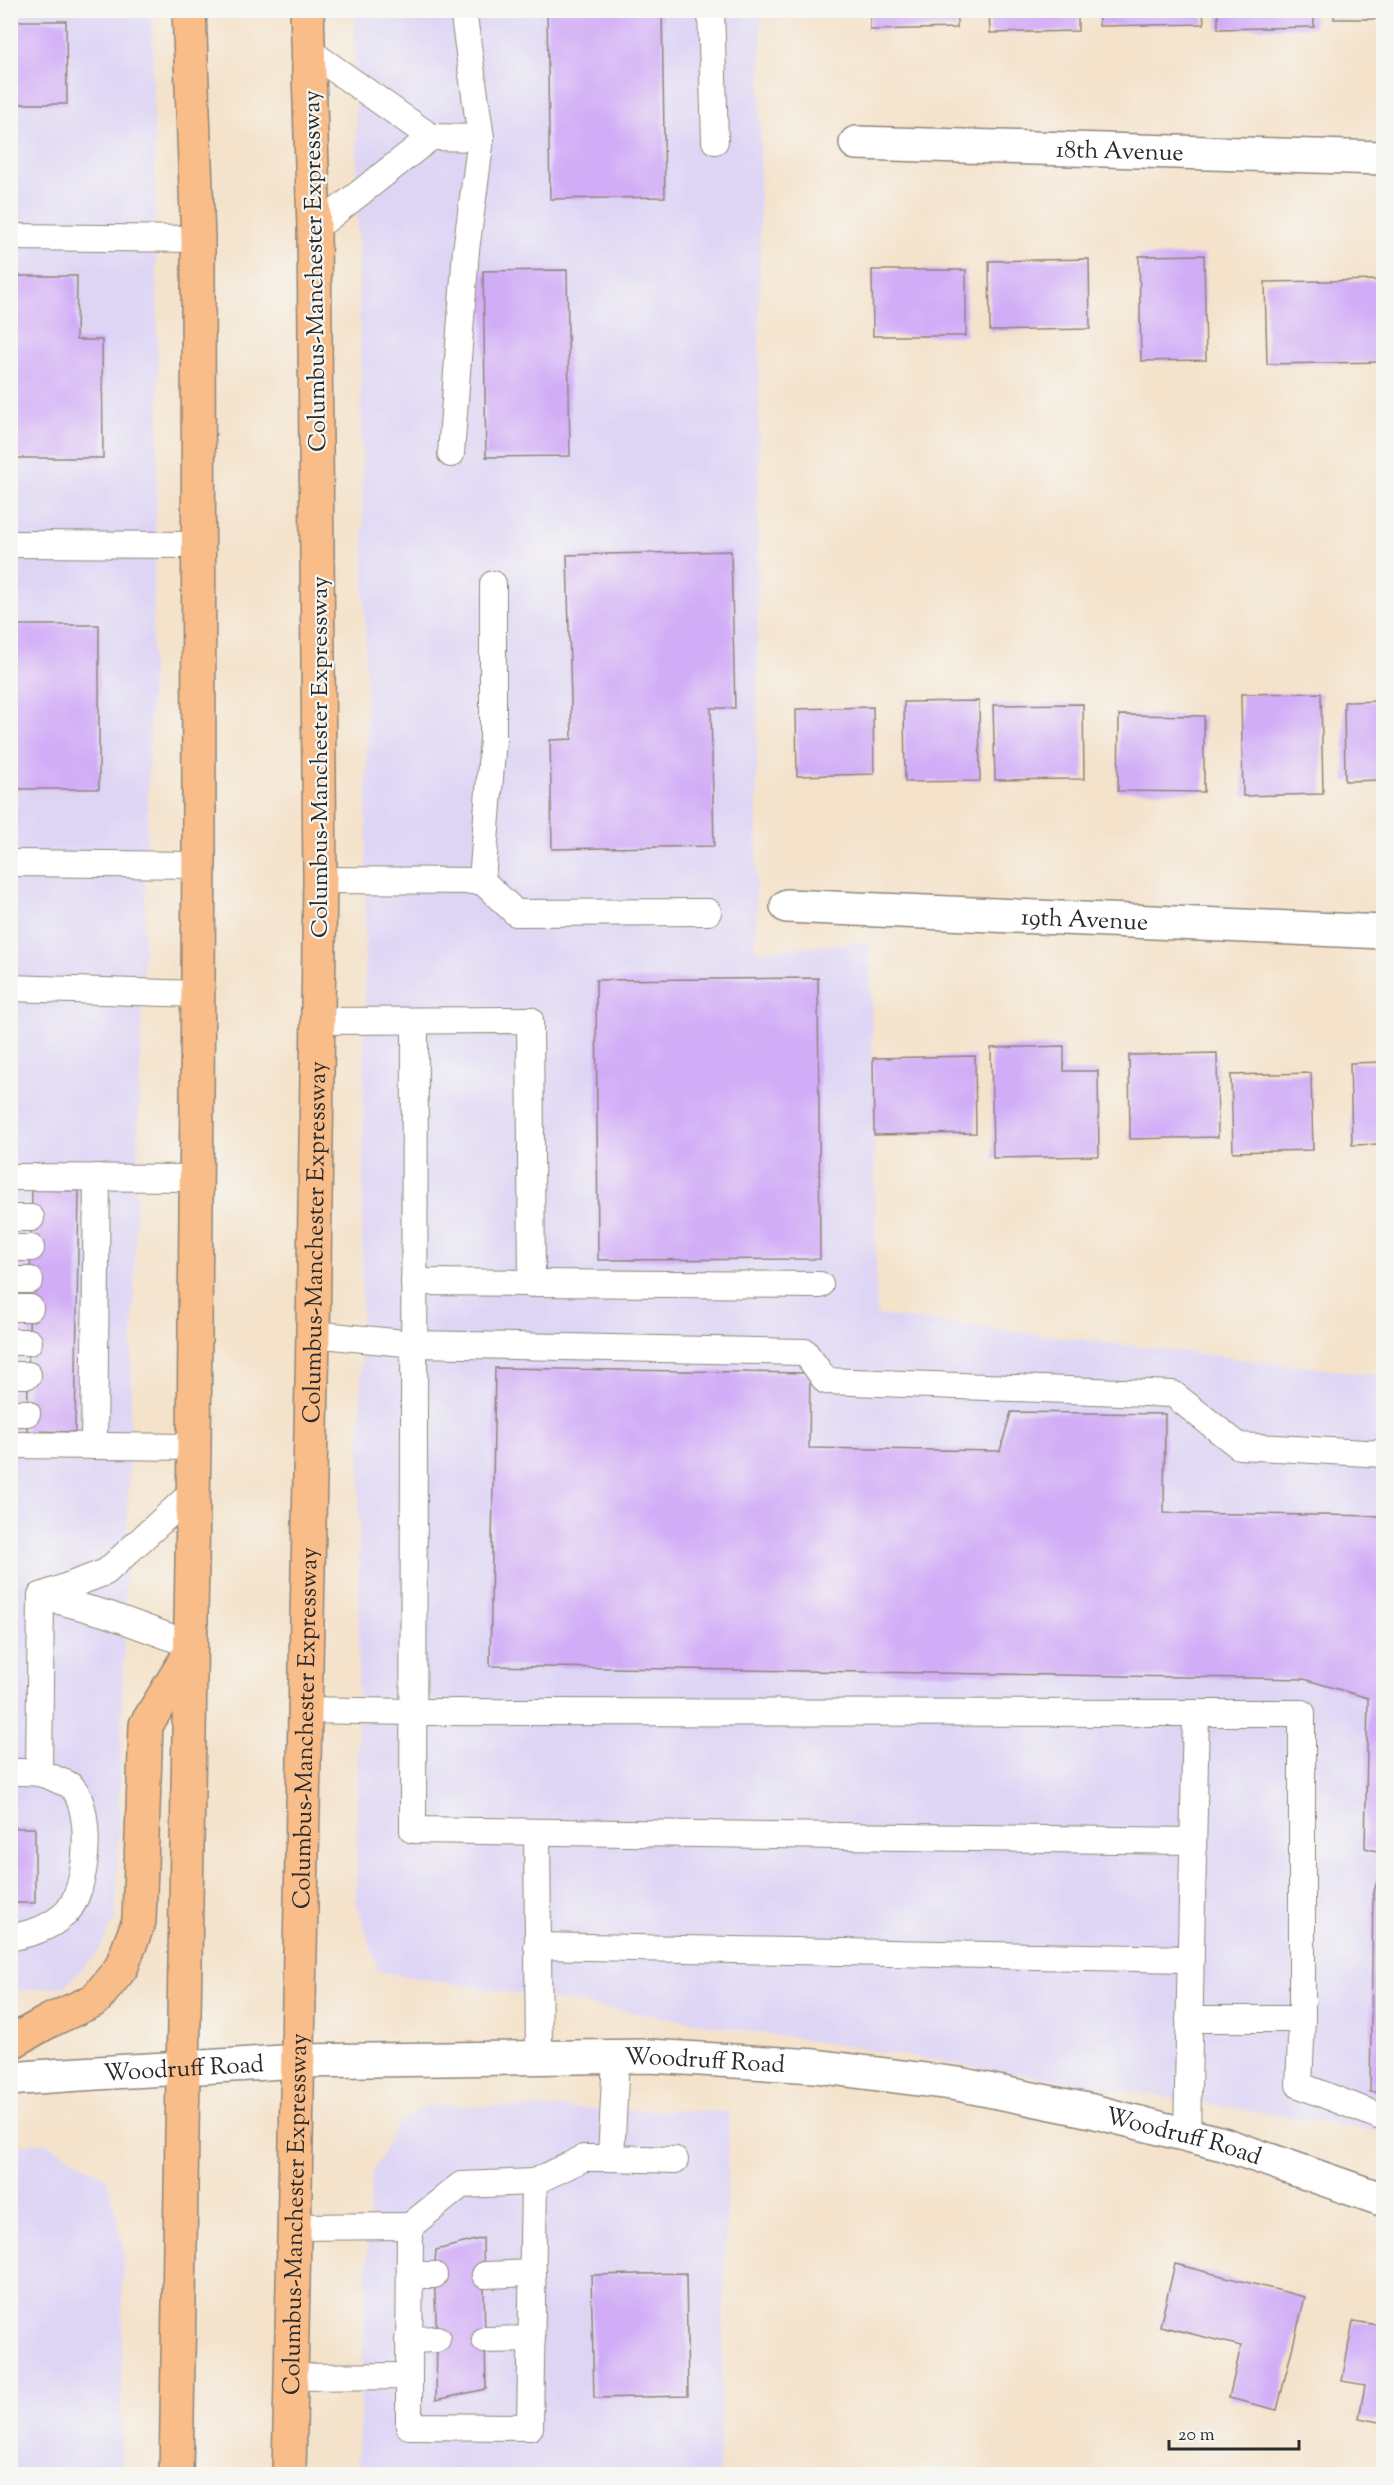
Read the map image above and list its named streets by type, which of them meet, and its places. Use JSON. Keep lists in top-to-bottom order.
{
  "streets": {
    "main road": ["Columbus-Manchester Expressway"],
    "street": ["18th Avenue", "19th Avenue", "Woodruff Road"]
  },
  "crossings": [
    ["Columbus-Manchester Expressway", "Woodruff Road"]
  ],
  "scale_bar": "20 m"
}
